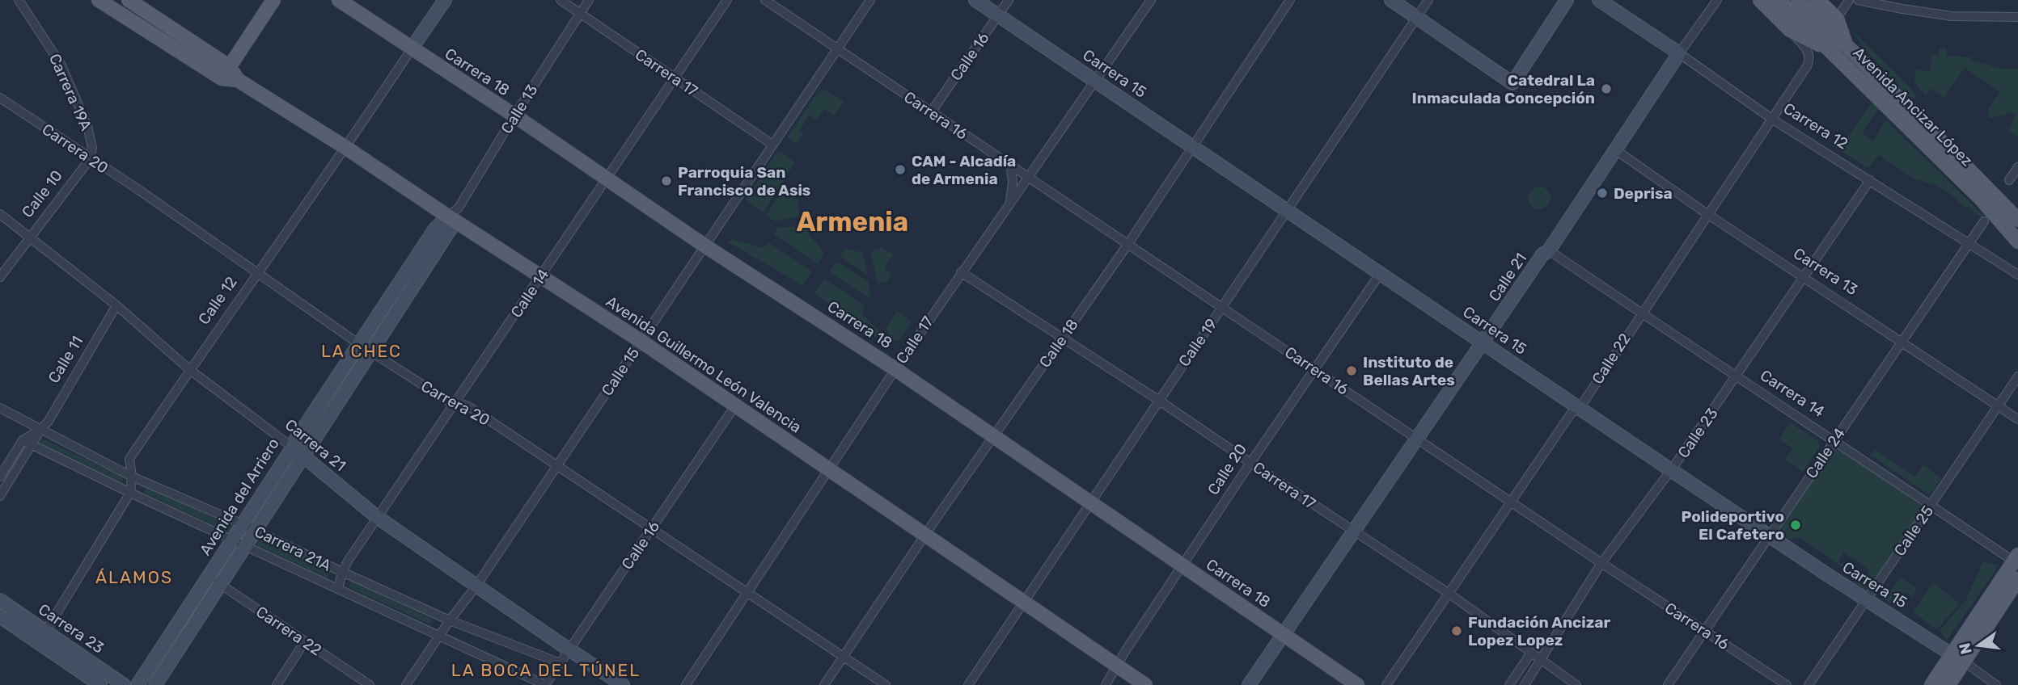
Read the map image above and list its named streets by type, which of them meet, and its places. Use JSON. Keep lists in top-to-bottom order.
{
  "streets": {
    "main road": ["Carrera 18", "Avenida Ancizar López", "Avenida Guillermo León Valencia"],
    "street": [
      "Calle 16",
      "Carrera 17",
      "Carrera 15",
      "Carrera 19A",
      "Calle 13",
      "Carrera 16",
      "Carrera 12",
      "Carrera 20",
      "Calle 10",
      "Carrera 13",
      "Calle 21",
      "Calle 14",
      "Calle 12",
      "Calle 17",
      "Calle 19",
      "Calle 18",
      "Calle 22",
      "Calle 11",
      "Calle 15",
      "Carrera 14",
      "Calle 23",
      "Carrera 21",
      "Calle 24",
      "Calle 20",
      "Avenida del Arriero",
      "Calle 25",
      "Carrera 21A",
      "Carrera 23",
      "Carrera 22"
    ]
  },
  "crossings": [
    ["Calle 16", "Carrera 15"],
    ["Calle 16", "Carrera 16"],
    ["Calle 16", "Carrera 20"],
    ["Calle 16", "Avenida Guillermo León Valencia"],
    ["Calle 16", "Carrera 21"],
    ["Calle 16", "Carrera 21A"],
    ["Carrera 18", "Calle 13"],
    ["Carrera 18", "Calle 21"],
    ["Carrera 18", "Calle 14"],
    ["Carrera 18", "Calle 12"],
    ["Carrera 18", "Calle 17"],
    ["Carrera 18", "Calle 19"],
    ["Carrera 18", "Calle 18"],
    ["Carrera 18", "Calle 15"],
    ["Carrera 18", "Calle 20"],
    ["Carrera 17", "Calle 13"],
    ["Carrera 17", "Calle 21"],
    ["Carrera 17", "Calle 14"],
    ["Carrera 17", "Calle 17"],
    ["Carrera 17", "Calle 19"],
    ["Carrera 17", "Calle 18"],
    ["Carrera 17", "Calle 22"],
    ["Carrera 17", "Calle 15"],
    ["Carrera 17", "Calle 23"],
    ["Carrera 17", "Calle 20"],
    ["Carrera 15", "Calle 21"],
    ["Carrera 15", "Calle 17"],
    ["Carrera 15", "Calle 19"],
    ["Carrera 15", "Calle 18"],
    ["Carrera 15", "Calle 22"],
    ["Carrera 15", "Calle 23"],
    ["Carrera 15", "Calle 24"],
    ["Carrera 15", "Calle 20"],
    ["Carrera 15", "Calle 25"],
    ["Carrera 19A", "Carrera 20"],
    ["Carrera 19A", "Calle 10"],
    ["Calle 13", "Avenida Guillermo León Valencia"],
    ["Calle 13", "Avenida del Arriero"],
    ["Carrera 16", "Calle 21"],
    ["Carrera 16", "Calle 17"],
    ["Carrera 16", "Calle 19"],
    ["Carrera 16", "Calle 18"],
    ["Carrera 16", "Calle 22"],
    ["Carrera 16", "Calle 15"],
    ["Carrera 16", "Calle 23"],
    ["Carrera 16", "Calle 24"],
    ["Carrera 16", "Calle 20"],
    ["Carrera 12", "Calle 21"],
    ["Carrera 12", "Calle 22"],
    ["Carrera 12", "Calle 23"],
    ["Carrera 12", "Calle 24"],
    ["Carrera 20", "Calle 10"],
    ["Carrera 20", "Calle 14"],
    ["Carrera 20", "Calle 12"],
    ["Carrera 20", "Calle 17"],
    ["Carrera 20", "Calle 18"],
    ["Carrera 20", "Calle 15"],
    ["Carrera 20", "Avenida del Arriero"],
    ["Calle 10", "Carrera 21"],
    ["Carrera 13", "Calle 21"],
    ["Carrera 13", "Calle 22"],
    ["Carrera 13", "Calle 23"],
    ["Carrera 13", "Calle 24"],
    ["Carrera 13", "Calle 25"],
    ["Calle 21", "Carrera 14"],
    ["Calle 14", "Avenida Guillermo León Valencia"],
    ["Calle 14", "Carrera 21"],
    ["Calle 14", "Carrera 21A"],
    ["Calle 12", "Avenida Guillermo León Valencia"],
    ["Calle 12", "Carrera 21"],
    ["Calle 12", "Carrera 21A"],
    ["Calle 12", "Carrera 23"],
    ["Calle 17", "Avenida Guillermo León Valencia"],
    ["Calle 19", "Avenida Guillermo León Valencia"],
    ["Calle 18", "Avenida Guillermo León Valencia"],
    ["Calle 22", "Carrera 14"],
    ["Calle 11", "Carrera 21"],
    ["Calle 11", "Carrera 21A"],
    ["Avenida Guillermo León Valencia", "Calle 15"],
    ["Avenida Guillermo León Valencia", "Calle 20"],
    ["Avenida Guillermo León Valencia", "Avenida del Arriero"],
    ["Calle 15", "Carrera 21"],
    ["Calle 15", "Carrera 21A"],
    ["Carrera 14", "Calle 23"],
    ["Carrera 14", "Calle 24"],
    ["Carrera 14", "Calle 25"],
    ["Carrera 21", "Avenida del Arriero"],
    ["Avenida del Arriero", "Carrera 21A"],
    ["Avenida del Arriero", "Carrera 22"]
  ],
  "districts": [
    "Armenia",
    "LA CHEC",
    "ÁLAMOS",
    "LA BOCA DEL TÚNEL"
  ],
  "places": [
    "Catedral La Inmaculada Concepción",
    "CAM - Alcadía de Armenia",
    "Parroquia San Francisco de Asis",
    "Deprisa",
    "Instituto de Bellas Artes",
    "Polideportivo El Cafetero",
    "Fundación Ancizar Lopez Lopez"
  ],
  "north": "left"
}
